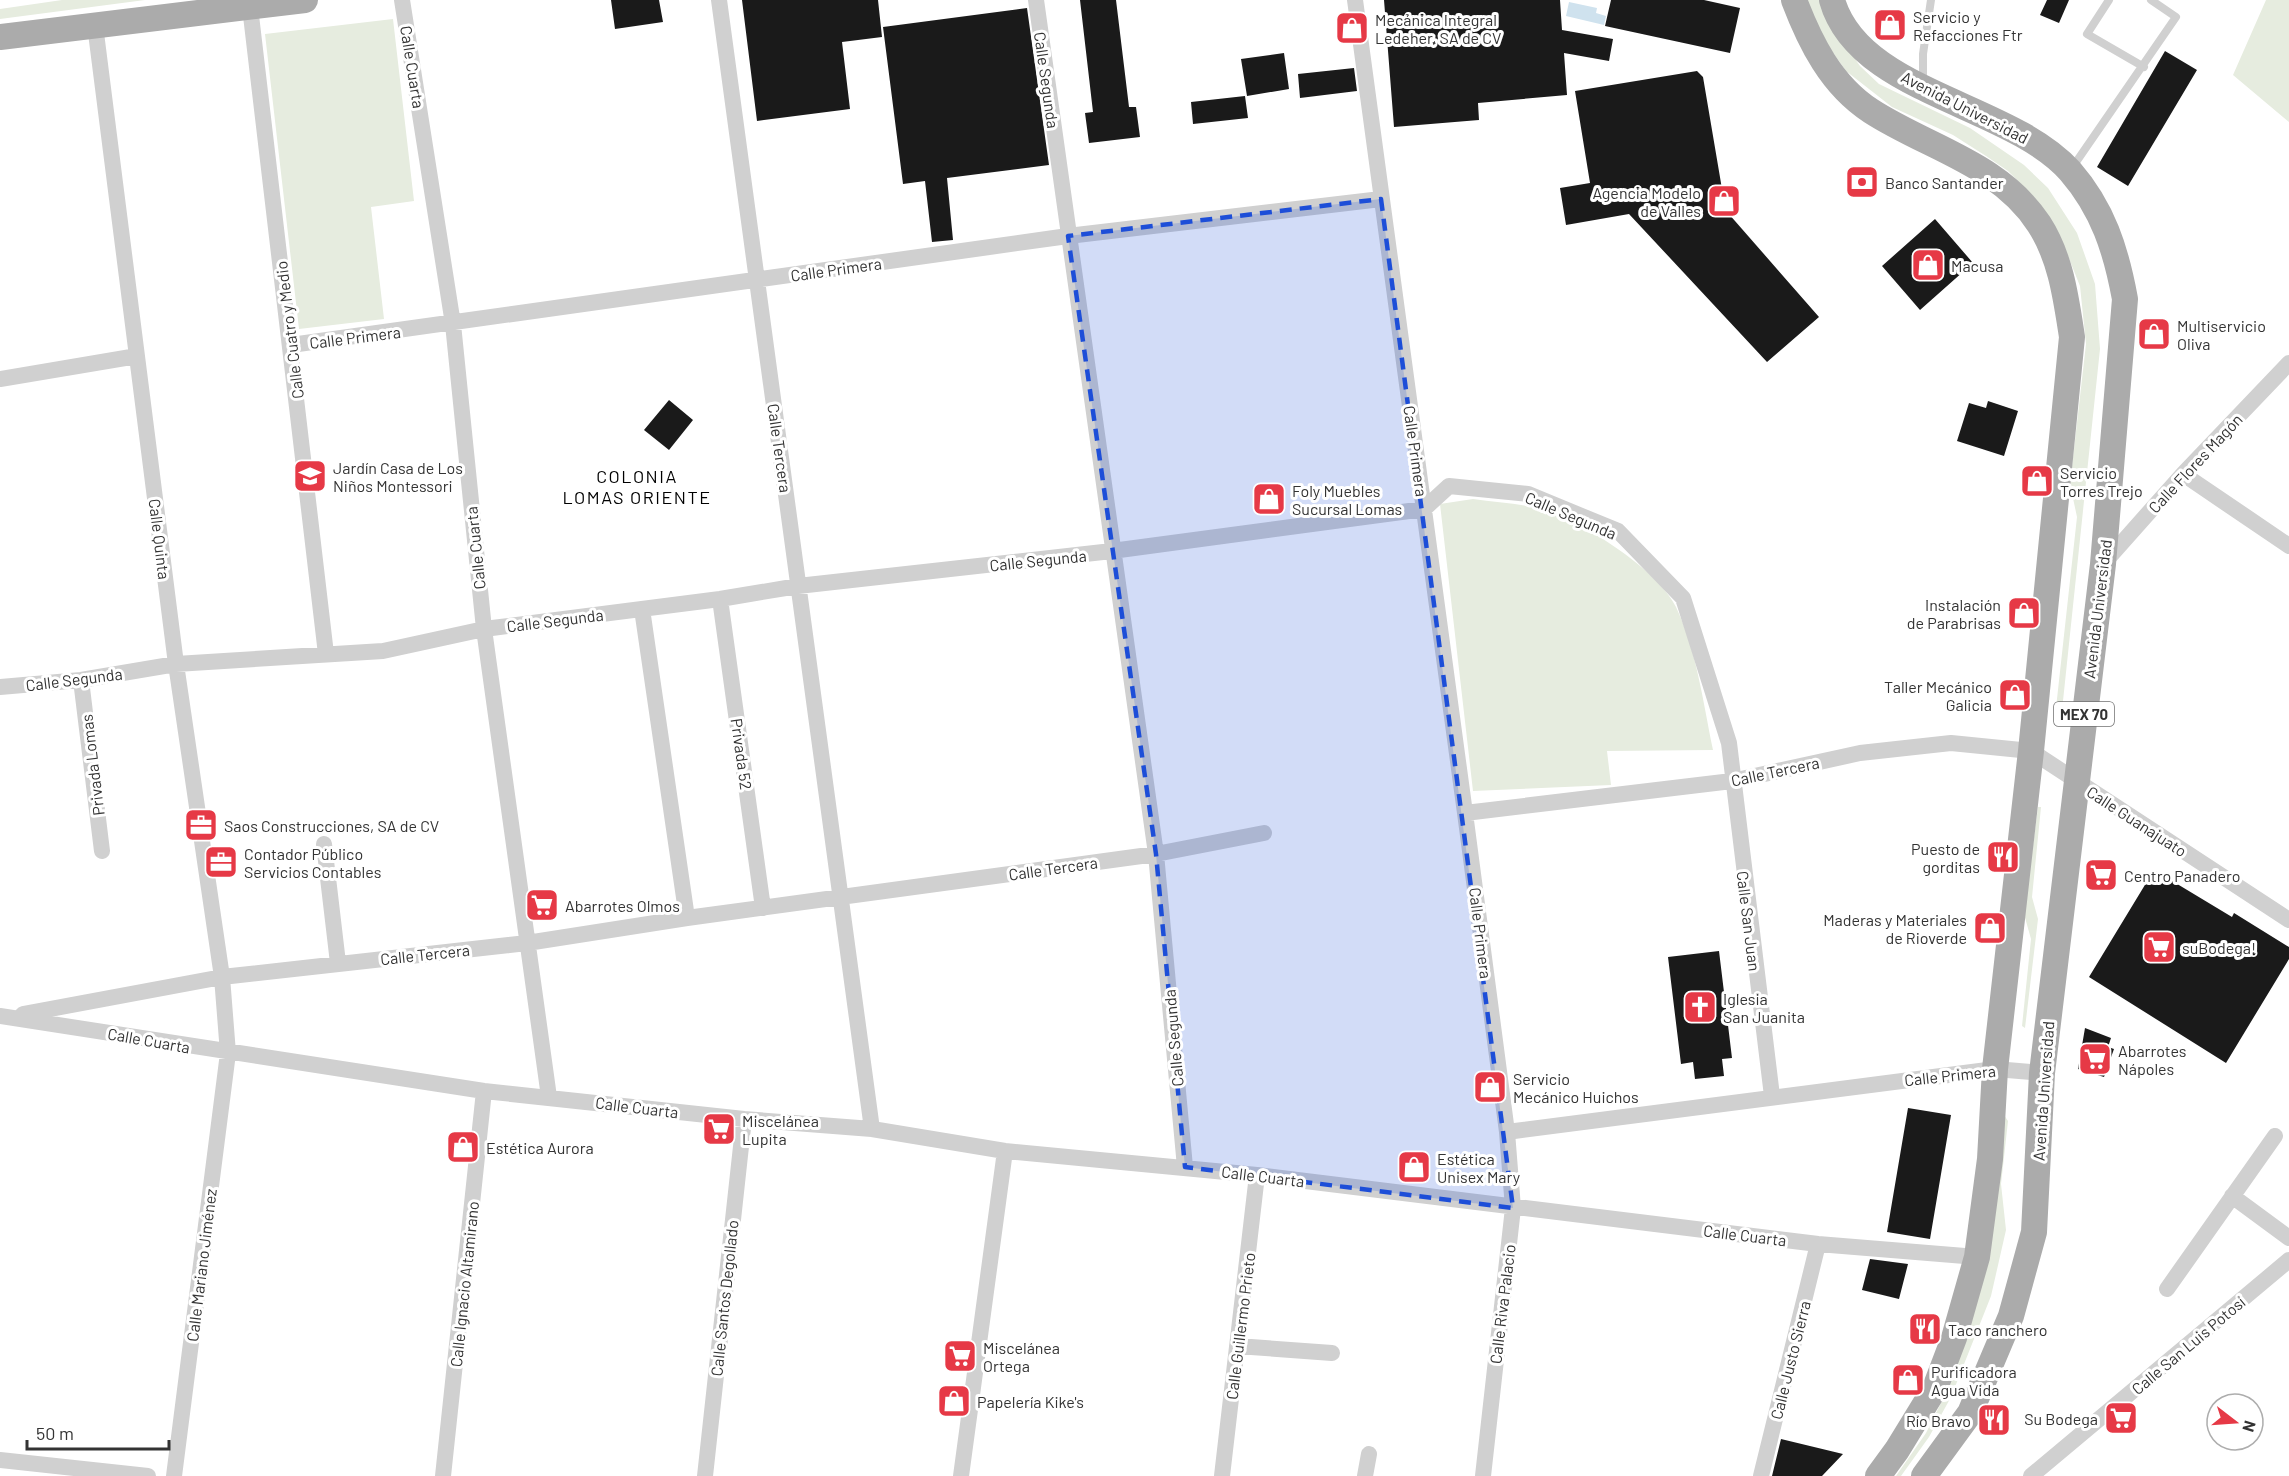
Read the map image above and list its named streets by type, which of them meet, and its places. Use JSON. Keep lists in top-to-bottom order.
{
  "streets": {
    "main road": ["Avenida Universidad", "MEX 70"],
    "street": [
      "Calle Cuarta",
      "Calle Segunda",
      "Calle Primera",
      "Calle Cuatro y Medio",
      "Calle Tercera",
      "Calle Flores Magón",
      "Calle Quinta",
      "Privada 52",
      "Privada Lomas",
      "Calle Guanajuato",
      "Calle San Juan",
      "Calle Mariano Jiménez",
      "Calle Ignacio Altamirano",
      "Calle Santos Degollado",
      "Calle Riva Palacio",
      "Calle Guillermo Prieto",
      "Calle San Luis Potosí",
      "Calle Justo Sierra"
    ]
  },
  "crossings": [
    ["Calle Cuarta", "Calle Segunda"],
    ["Calle Cuarta", "Calle Primera"],
    ["Calle Cuarta", "Calle Tercera"],
    ["Calle Cuarta", "Calle Quinta"],
    ["Calle Cuarta", "MEX 70"],
    ["Calle Cuarta", "Calle Mariano Jiménez"],
    ["Calle Cuarta", "Calle Ignacio Altamirano"],
    ["Calle Cuarta", "Calle Santos Degollado"],
    ["Calle Cuarta", "Calle Riva Palacio"],
    ["Calle Cuarta", "Calle Guillermo Prieto"],
    ["Calle Cuarta", "Calle Justo Sierra"],
    ["Calle Segunda", "Calle Primera"],
    ["Calle Segunda", "Calle Cuatro y Medio"],
    ["Calle Segunda", "Calle Tercera"],
    ["Calle Segunda", "Calle Quinta"],
    ["Calle Segunda", "Privada 52"],
    ["Calle Segunda", "Privada Lomas"],
    ["Calle Segunda", "Calle San Juan"],
    ["Avenida Universidad", "Calle Primera"],
    ["Avenida Universidad", "Calle Tercera"],
    ["Avenida Universidad", "Calle Flores Magón"],
    ["Avenida Universidad", "Calle Guanajuato"],
    ["Calle Primera", "Calle Cuatro y Medio"],
    ["Calle Primera", "Calle Tercera"],
    ["Calle Primera", "MEX 70"],
    ["Calle Primera", "Calle San Juan"],
    ["Calle Primera", "Calle Riva Palacio"],
    ["Calle Tercera", "Calle Quinta"],
    ["Calle Tercera", "MEX 70"],
    ["Calle Tercera", "Privada 52"],
    ["Calle Tercera", "Calle Guanajuato"],
    ["Calle Tercera", "Calle San Juan"],
    ["Calle Quinta", "Calle Mariano Jiménez"]
  ],
  "districts": ["COLONIA LOMAS ORIENTE"],
  "places": {
    "shop": [
      "Servicio y Refacciones Ftr",
      "Mecánica Integral Ledeher, SA de CV",
      "Agencia Modelo de Valles",
      "Macusa",
      "Multiservicio Oliva",
      "Servicio Torres Trejo",
      "Foly Muebles Sucursal Lomas",
      "Instalación de Parabrisas",
      "Taller Mecánico Galicia",
      "Maderas y Materiales de Rioverde",
      "Servicio Mecánico Huichos",
      "Estética Aurora",
      "Estética Unisex Mary",
      "Purificadora Agua Vida",
      "Papelería Kike's"
    ],
    "bank": ["Banco Santander"],
    "school or university": ["Jardín Casa de Los Niños Montessori"],
    "office": ["Saos Construcciones, SA de CV", "Contador Público Servicios Contables"],
    "restaurant": ["Puesto de gorditas", "Taco ranchero", "Río Bravo"],
    "supermarket": [
      "Centro Panadero",
      "Abarrotes Olmos",
      "suBodega!",
      "Abarrotes Nápoles",
      "Miscelánea Lupita",
      "Miscelánea Ortega",
      "Su Bodega"
    ],
    "church": ["Iglesia San Juanita"]
  },
  "scale_bar": "50 m",
  "north": "right"
}
